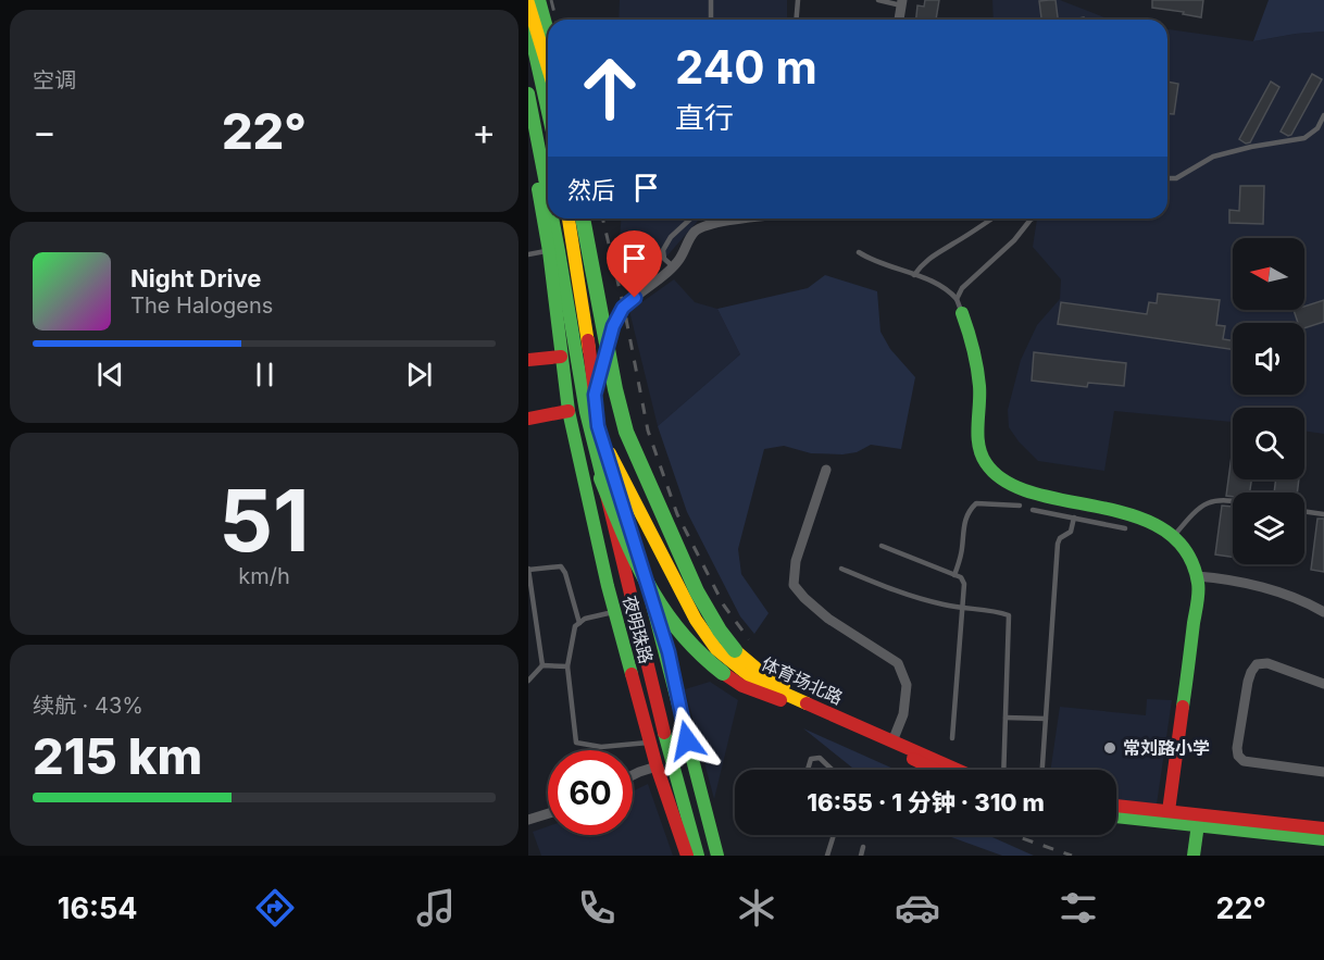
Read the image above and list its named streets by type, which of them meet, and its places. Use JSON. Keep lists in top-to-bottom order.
{
  "streets": {
    "main road": ["夜明珠路", "体育场北路"]
  },
  "crossings": [
    ["夜明珠路", "体育场北路"]
  ],
  "places": ["常刘路小学"],
  "north": "left",
  "page": {
    "tile": [
      "空调",
      ["51", "km/h"],
      ["续航 · 43%", "215 km"]
    ],
    "turn": ["240 m", "直行"],
    "heat": ["−", "22°", "+"],
    "then": "然后",
    "song": ["Night Drive", "The Halogens"],
    "limit": "60",
    "trip": "16:55 · 1 分钟 · 310 m",
    "tabs": ["16:54", "22°"]
  }
}
